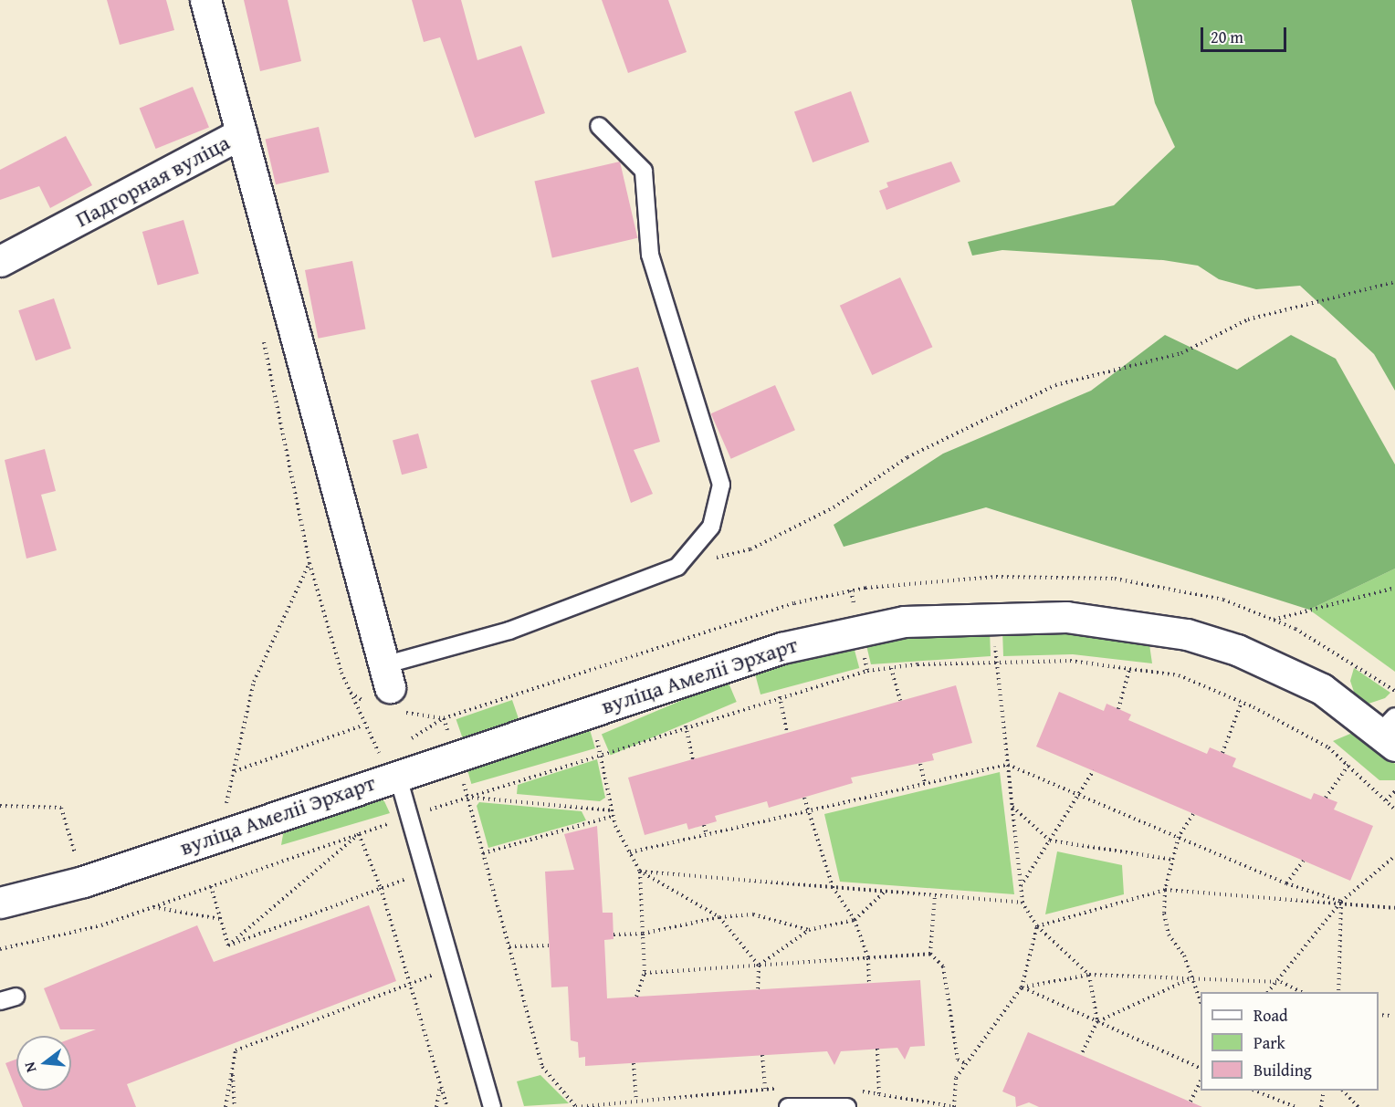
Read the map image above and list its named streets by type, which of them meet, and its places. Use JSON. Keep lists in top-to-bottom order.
{
  "streets": {
    "street": ["Падгорная вуліца", "вуліца Амеліі Эрхарт"]
  },
  "legend": ["Road", "Park", "Building"],
  "scale_bar": "20 m",
  "north": "left"
}
